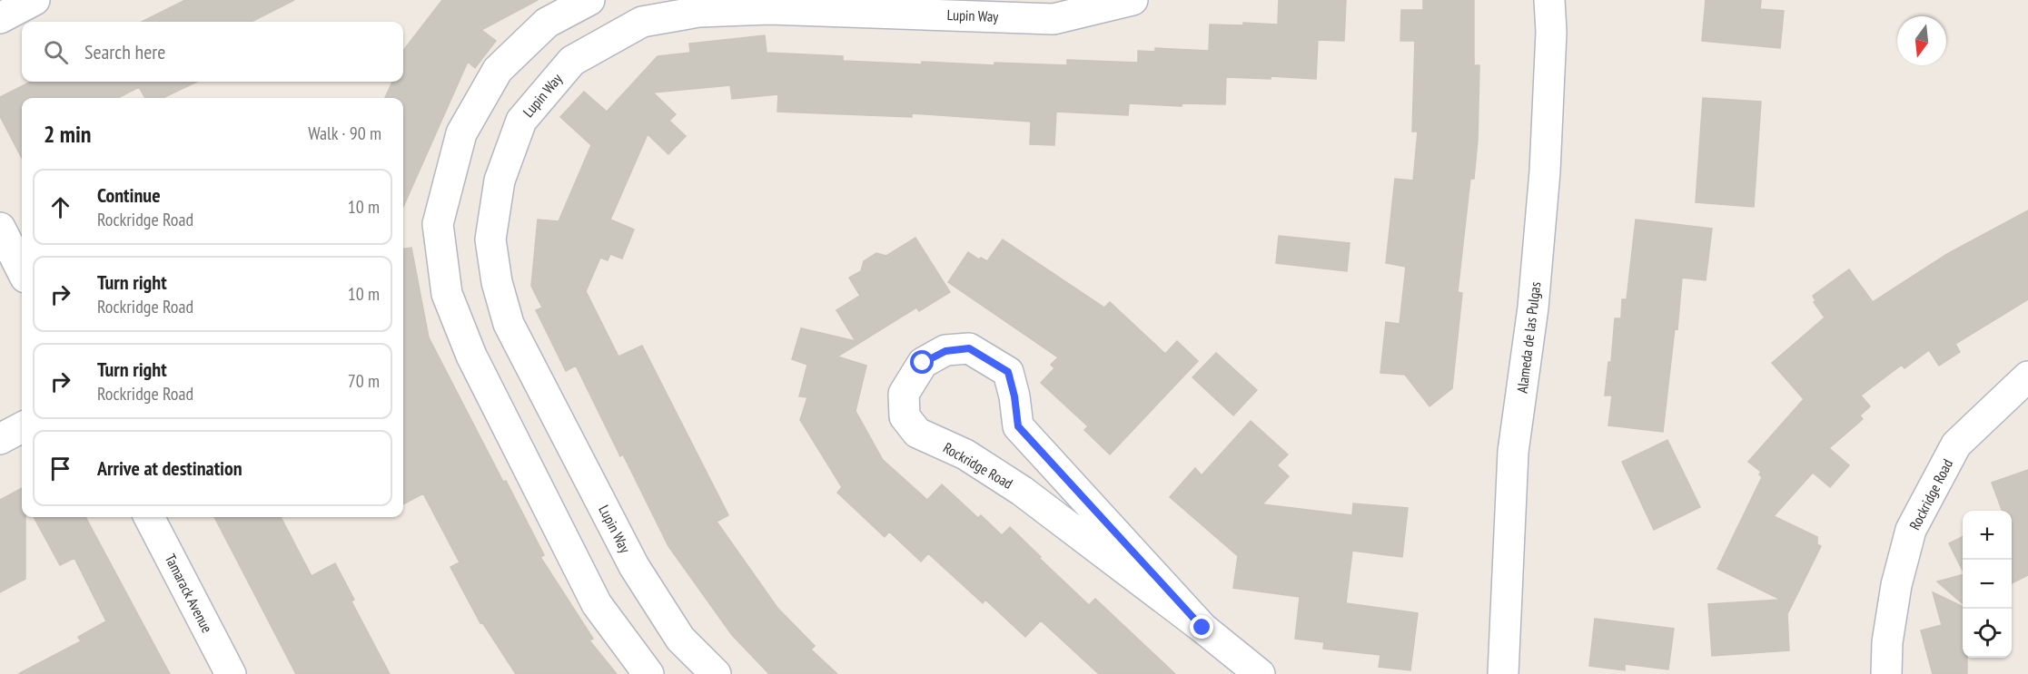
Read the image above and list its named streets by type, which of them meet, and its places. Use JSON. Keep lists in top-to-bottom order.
{
  "streets": {
    "street": [
      "Lupin Way",
      "Alameda de las Pulgas",
      "Rockridge Road",
      "Tamarack Avenue"
    ]
  },
  "north": "bottom",
  "page": {
    "search": "Search here",
    "heading": ["2 min", "Walk · 90 m"],
    "list": [
      ["Continue", "Rockridge Road", "10 m"],
      ["Turn right", "Rockridge Road", "10 m"],
      ["Turn right", "Rockridge Road", "70 m"],
      "Arrive at destination"
    ],
    "map_buttons": ["+", "−"]
  }
}
